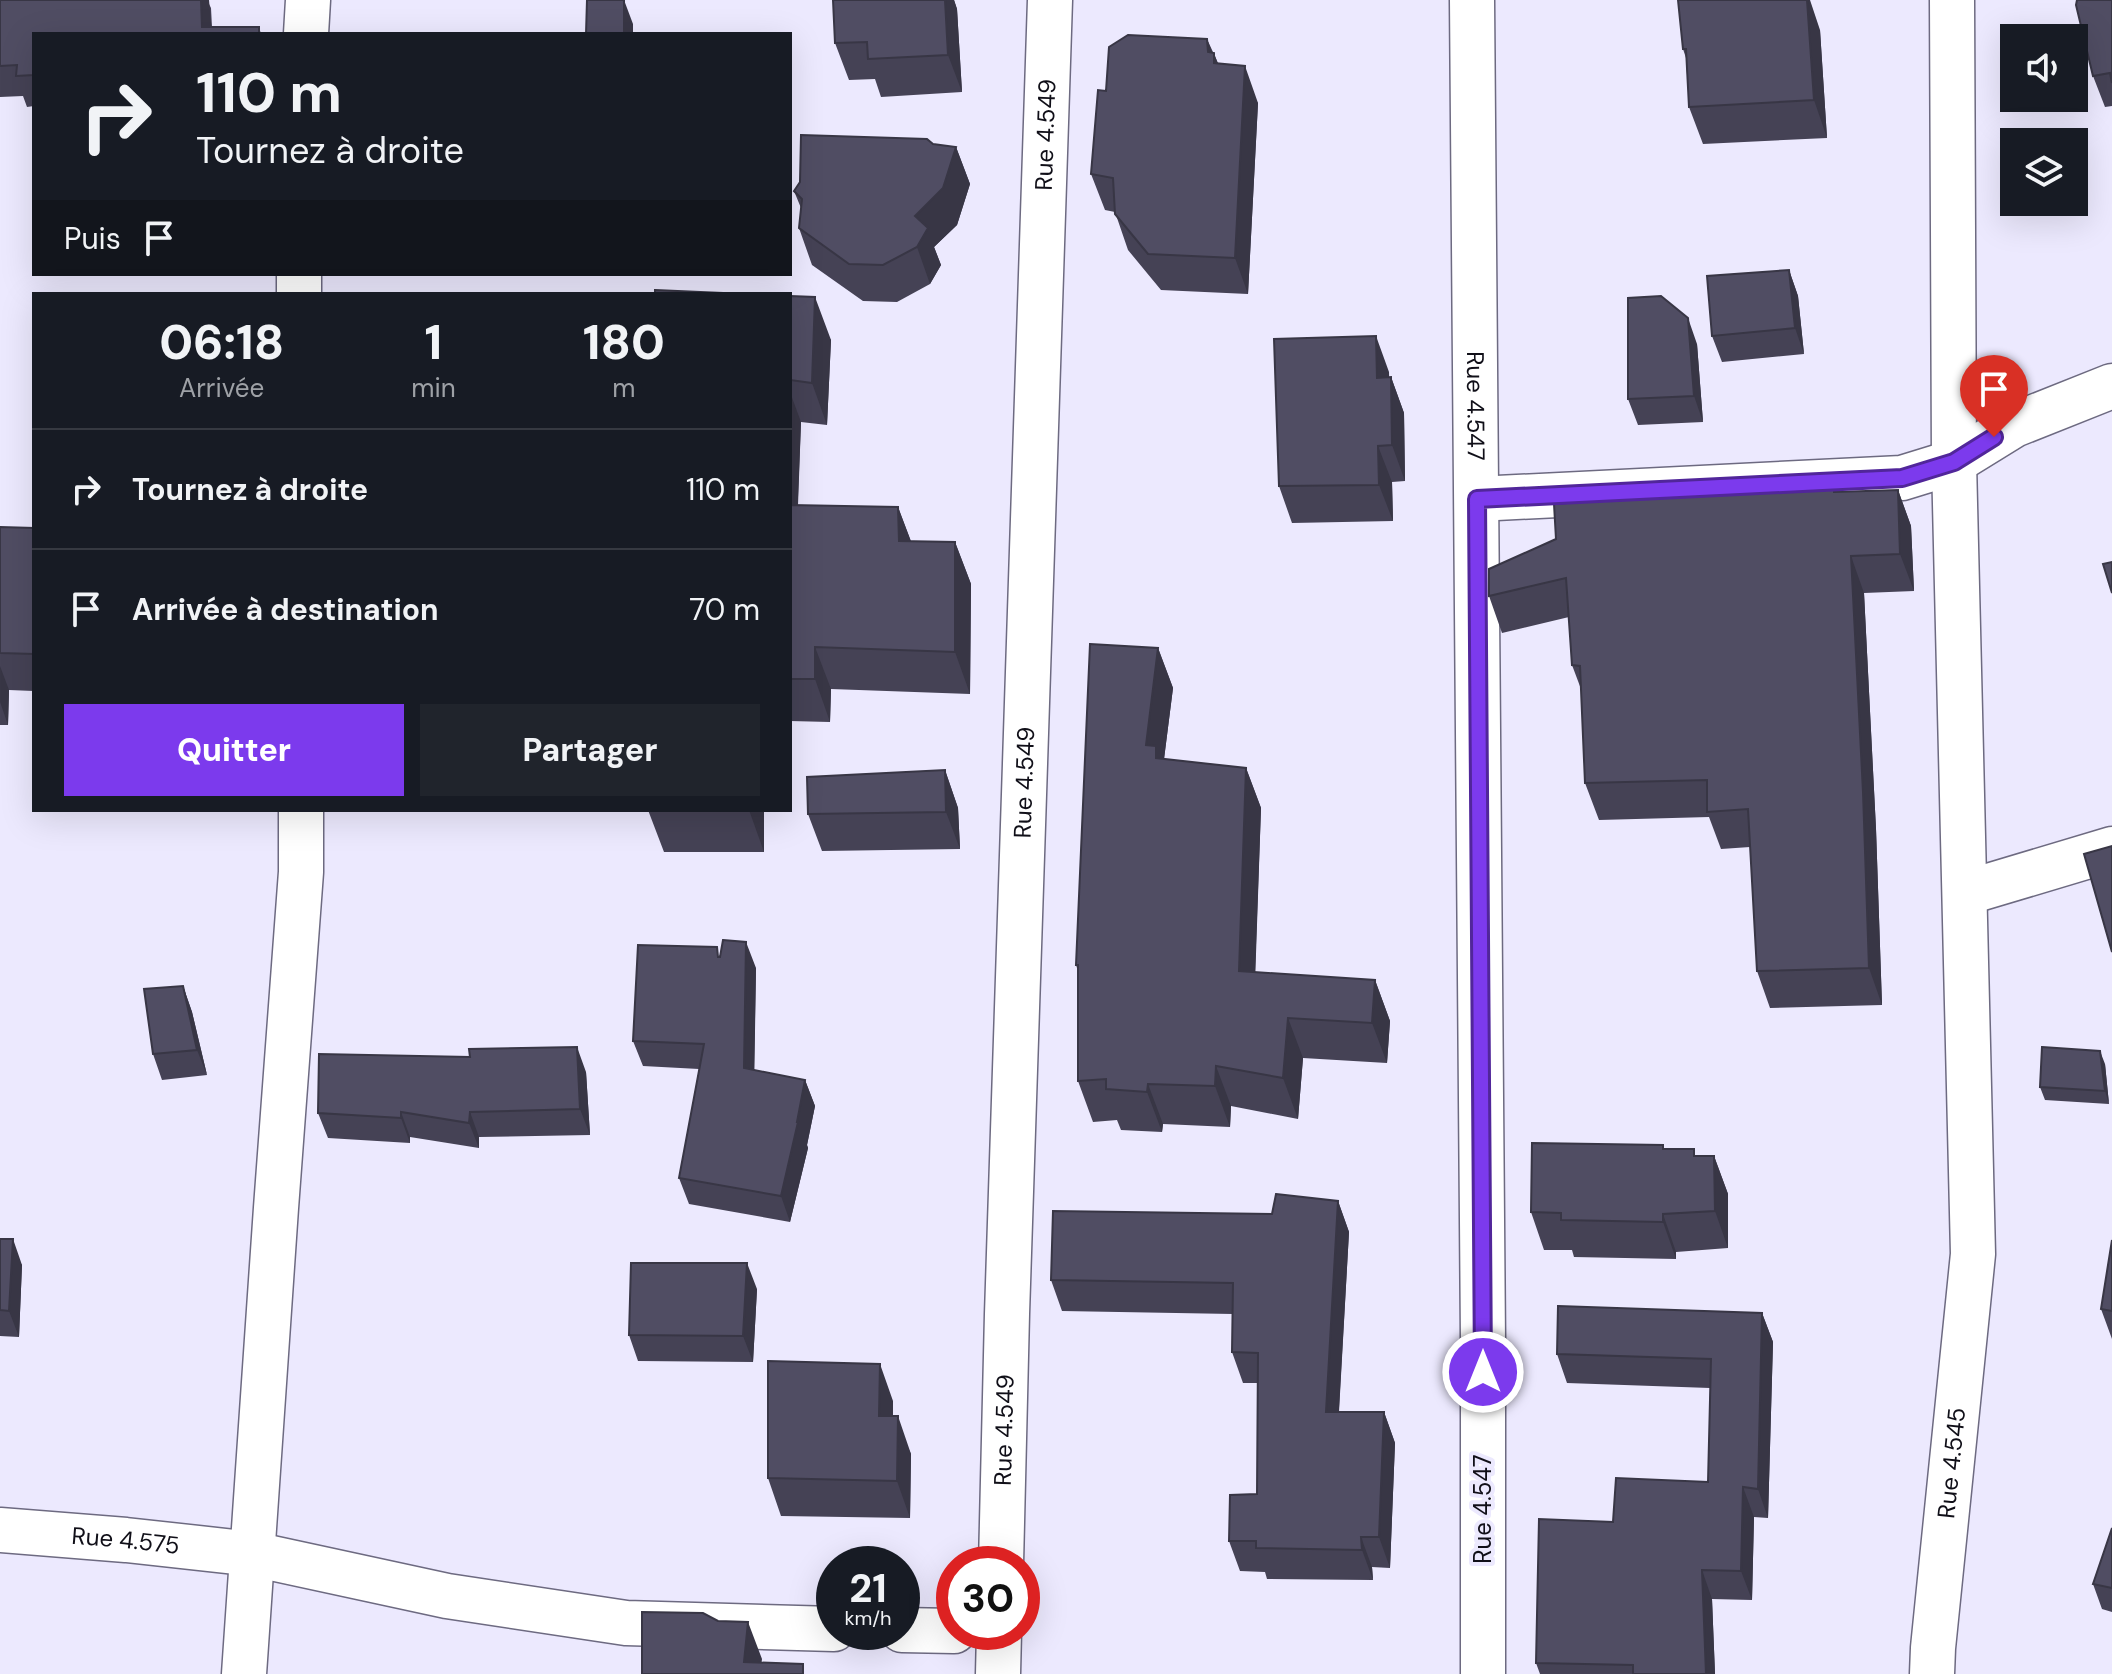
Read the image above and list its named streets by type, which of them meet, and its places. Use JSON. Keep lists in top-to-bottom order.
{
  "streets": {
    "street": [
      "Rue 4.549",
      "Rue 4.547",
      "Rue 4.545",
      "Rue 4.575"
    ]
  },
  "page": {
    "turn": ["110 m", "Tournez à droite"],
    "then": "Puis",
    "eta": [
      "06:18",
      "Arrivée",
      "1",
      "min",
      "180",
      "m"
    ],
    "list": [
      {
        "name": "Tournez à droite",
        "value": "110 m"
      },
      {
        "name": "Arrivée à destination",
        "value": "70 m"
      }
    ],
    "buttons": ["Quitter", "Partager"],
    "speed": "21 km/h",
    "limit": "30"
  }
}
